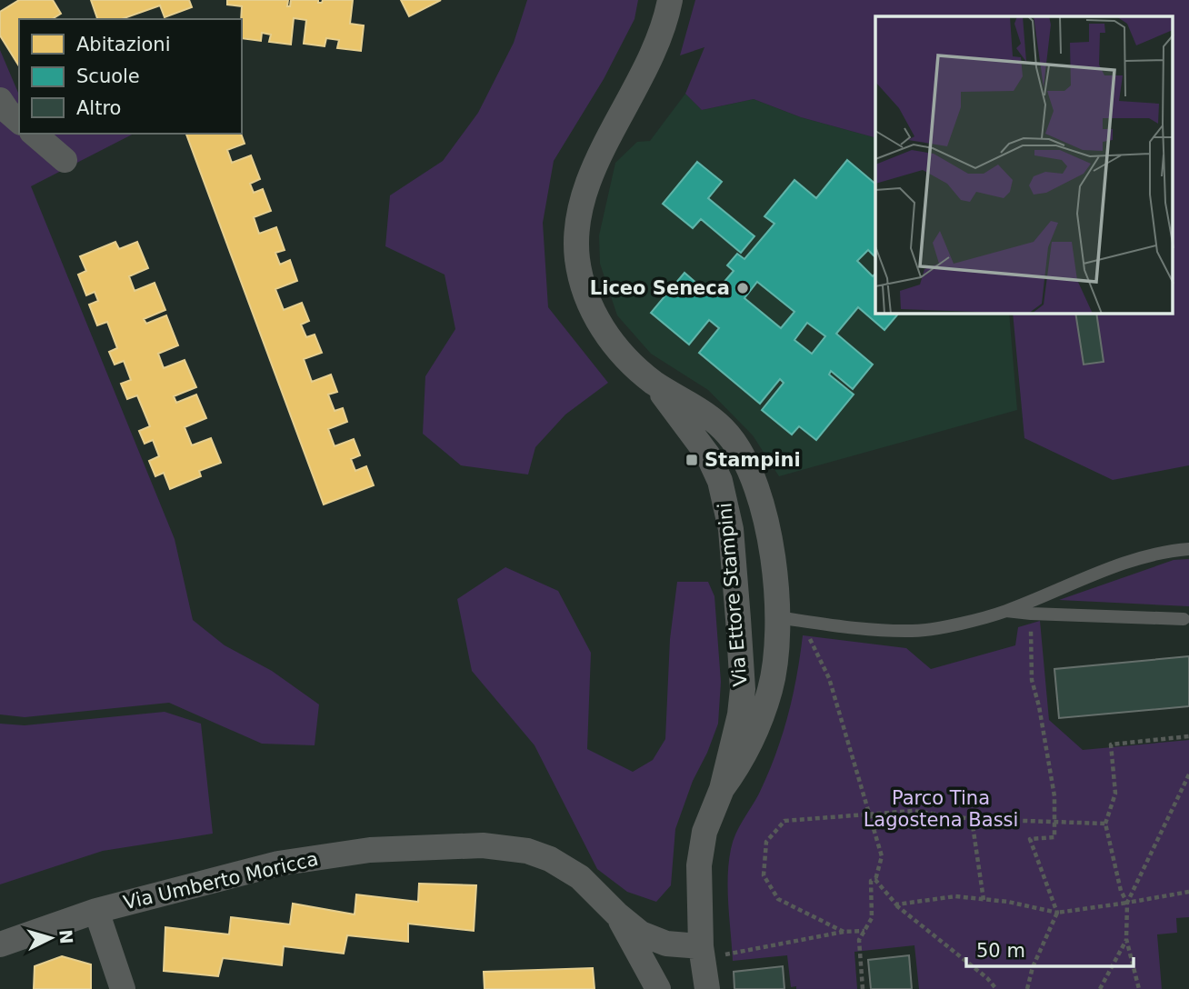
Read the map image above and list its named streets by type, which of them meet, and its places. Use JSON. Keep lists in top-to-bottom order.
{
  "streets": {
    "street": ["Via Ettore Stampini", "Via Umberto Moricca"]
  },
  "crossings": [
    ["Via Ettore Stampini", "Via Umberto Moricca"]
  ],
  "parks": ["Parco Tina Lagostena Bassi"],
  "places": {
    "other": ["Liceo Seneca"],
    "transit": ["Stampini"]
  },
  "legend": ["Abitazioni", "Scuole", "Altro"],
  "scale_bar": "50 m",
  "north": "right"
}
